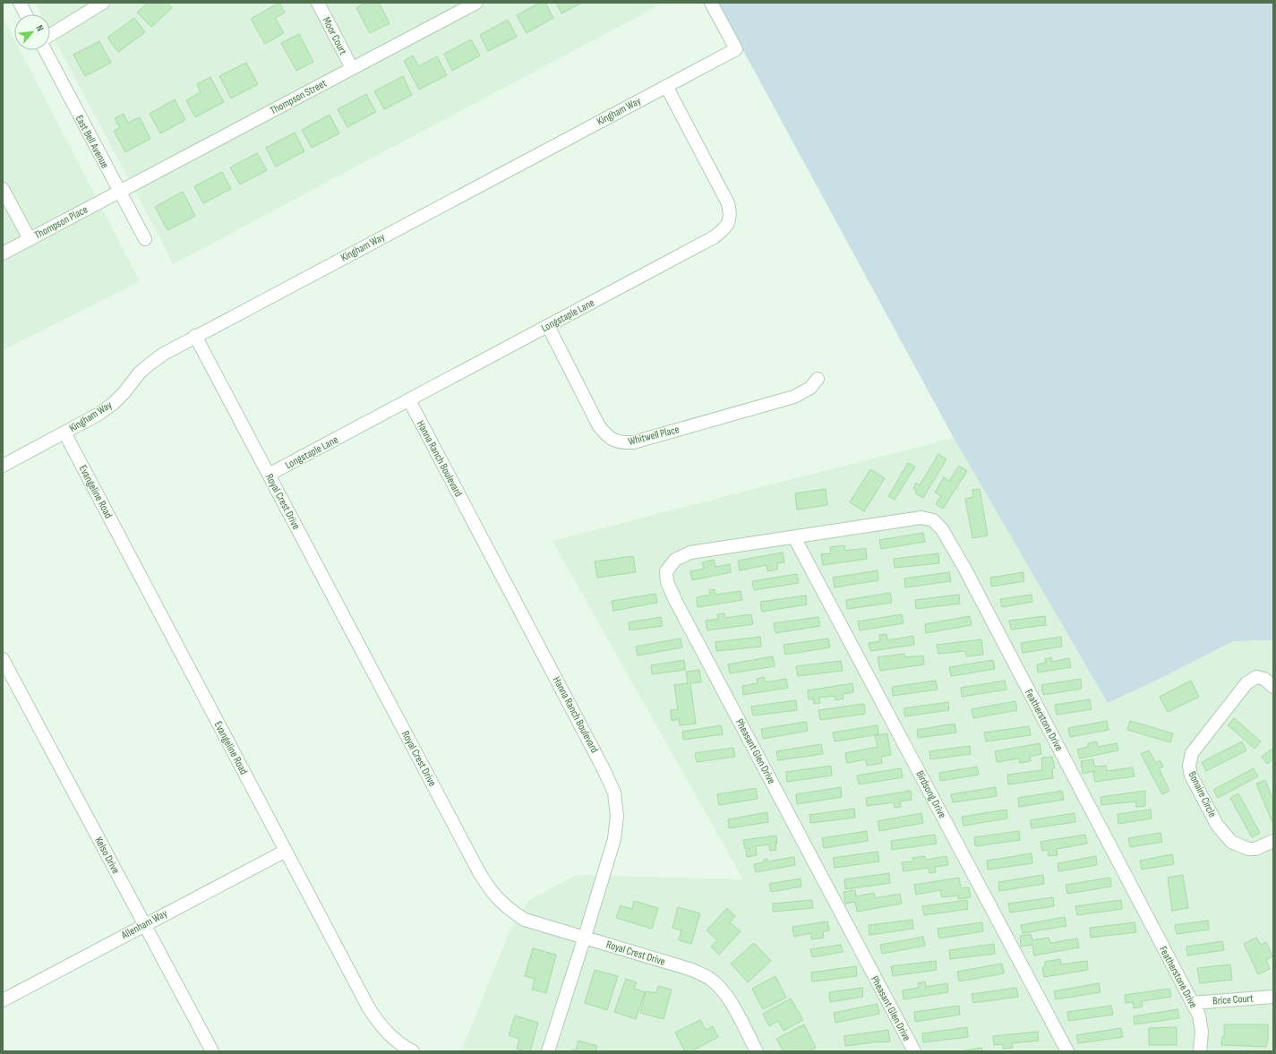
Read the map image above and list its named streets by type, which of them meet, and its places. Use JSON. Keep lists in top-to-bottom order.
{
  "streets": {
    "street": [
      "Moor Court",
      "Thompson Street",
      "Kingham Way",
      "East Bell Avenue",
      "Thompson Place",
      "Longstaple Lane",
      "Whitwell Place",
      "Hanna Ranch Boulevard",
      "Evangeline Road",
      "Royal Crest Drive",
      "Featherstone Drive",
      "Pheasant Glen Drive",
      "Birdsong Drive",
      "Bonaire Circle",
      "Kelso Drive",
      "Allenham Way",
      "Brice Court"
    ]
  },
  "crossings": [
    ["Moor Court", "Thompson Street"],
    ["Thompson Street", "East Bell Avenue"],
    ["Thompson Street", "Thompson Place"],
    ["Kingham Way", "Longstaple Lane"],
    ["Kingham Way", "Evangeline Road"],
    ["Kingham Way", "Royal Crest Drive"],
    ["East Bell Avenue", "Thompson Place"],
    ["Longstaple Lane", "Whitwell Place"],
    ["Longstaple Lane", "Hanna Ranch Boulevard"],
    ["Longstaple Lane", "Royal Crest Drive"],
    ["Hanna Ranch Boulevard", "Royal Crest Drive"],
    ["Evangeline Road", "Allenham Way"],
    ["Featherstone Drive", "Pheasant Glen Drive"],
    ["Featherstone Drive", "Birdsong Drive"],
    ["Featherstone Drive", "Brice Court"],
    ["Pheasant Glen Drive", "Birdsong Drive"],
    ["Kelso Drive", "Allenham Way"]
  ],
  "north": "top right"
}
